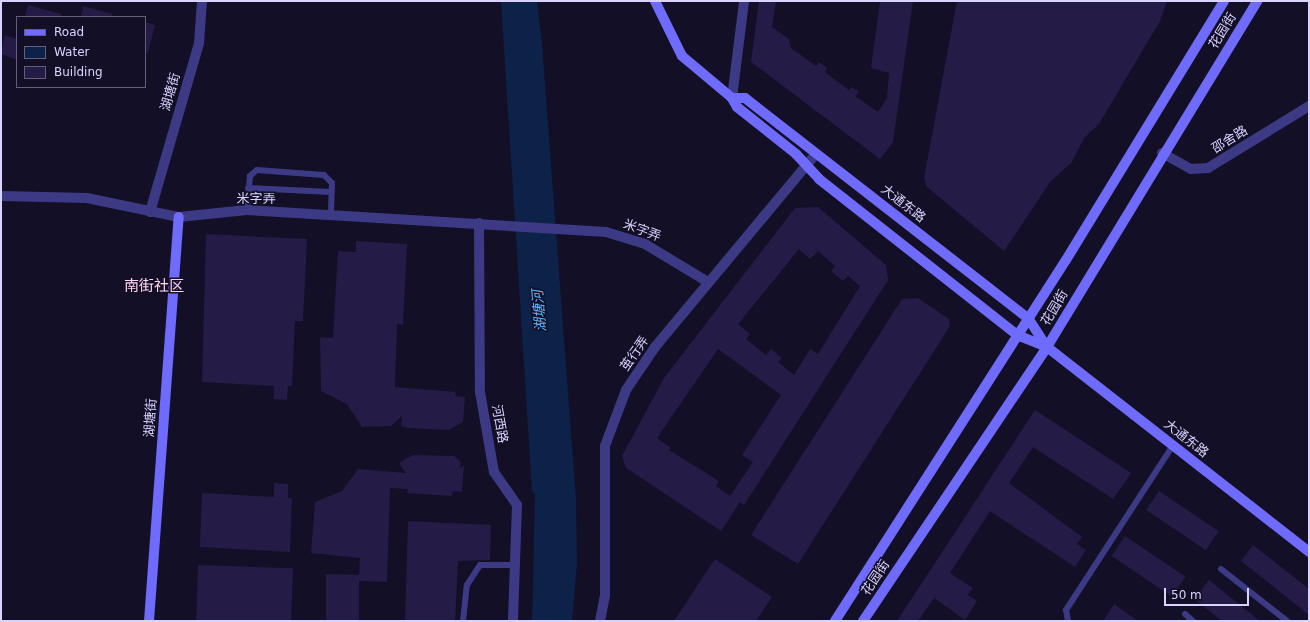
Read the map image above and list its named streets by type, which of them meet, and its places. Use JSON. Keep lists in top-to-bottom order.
{
  "streets": {
    "street": [
      "花园街",
      "湖塘街",
      "邵舍路",
      "米字弄",
      "大通东路",
      "茧行弄",
      "河西路"
    ]
  },
  "crossings": [
    ["花园街", "邵舍路"],
    ["花园街", "大通东路"],
    ["湖塘街", "米字弄"],
    ["米字弄", "茧行弄"],
    ["米字弄", "河西路"],
    ["大通东路", "茧行弄"]
  ],
  "districts": ["南街社区"],
  "water": ["湖塘河"],
  "legend": ["Road", "Water", "Building"],
  "scale_bar": "50 m"
}
